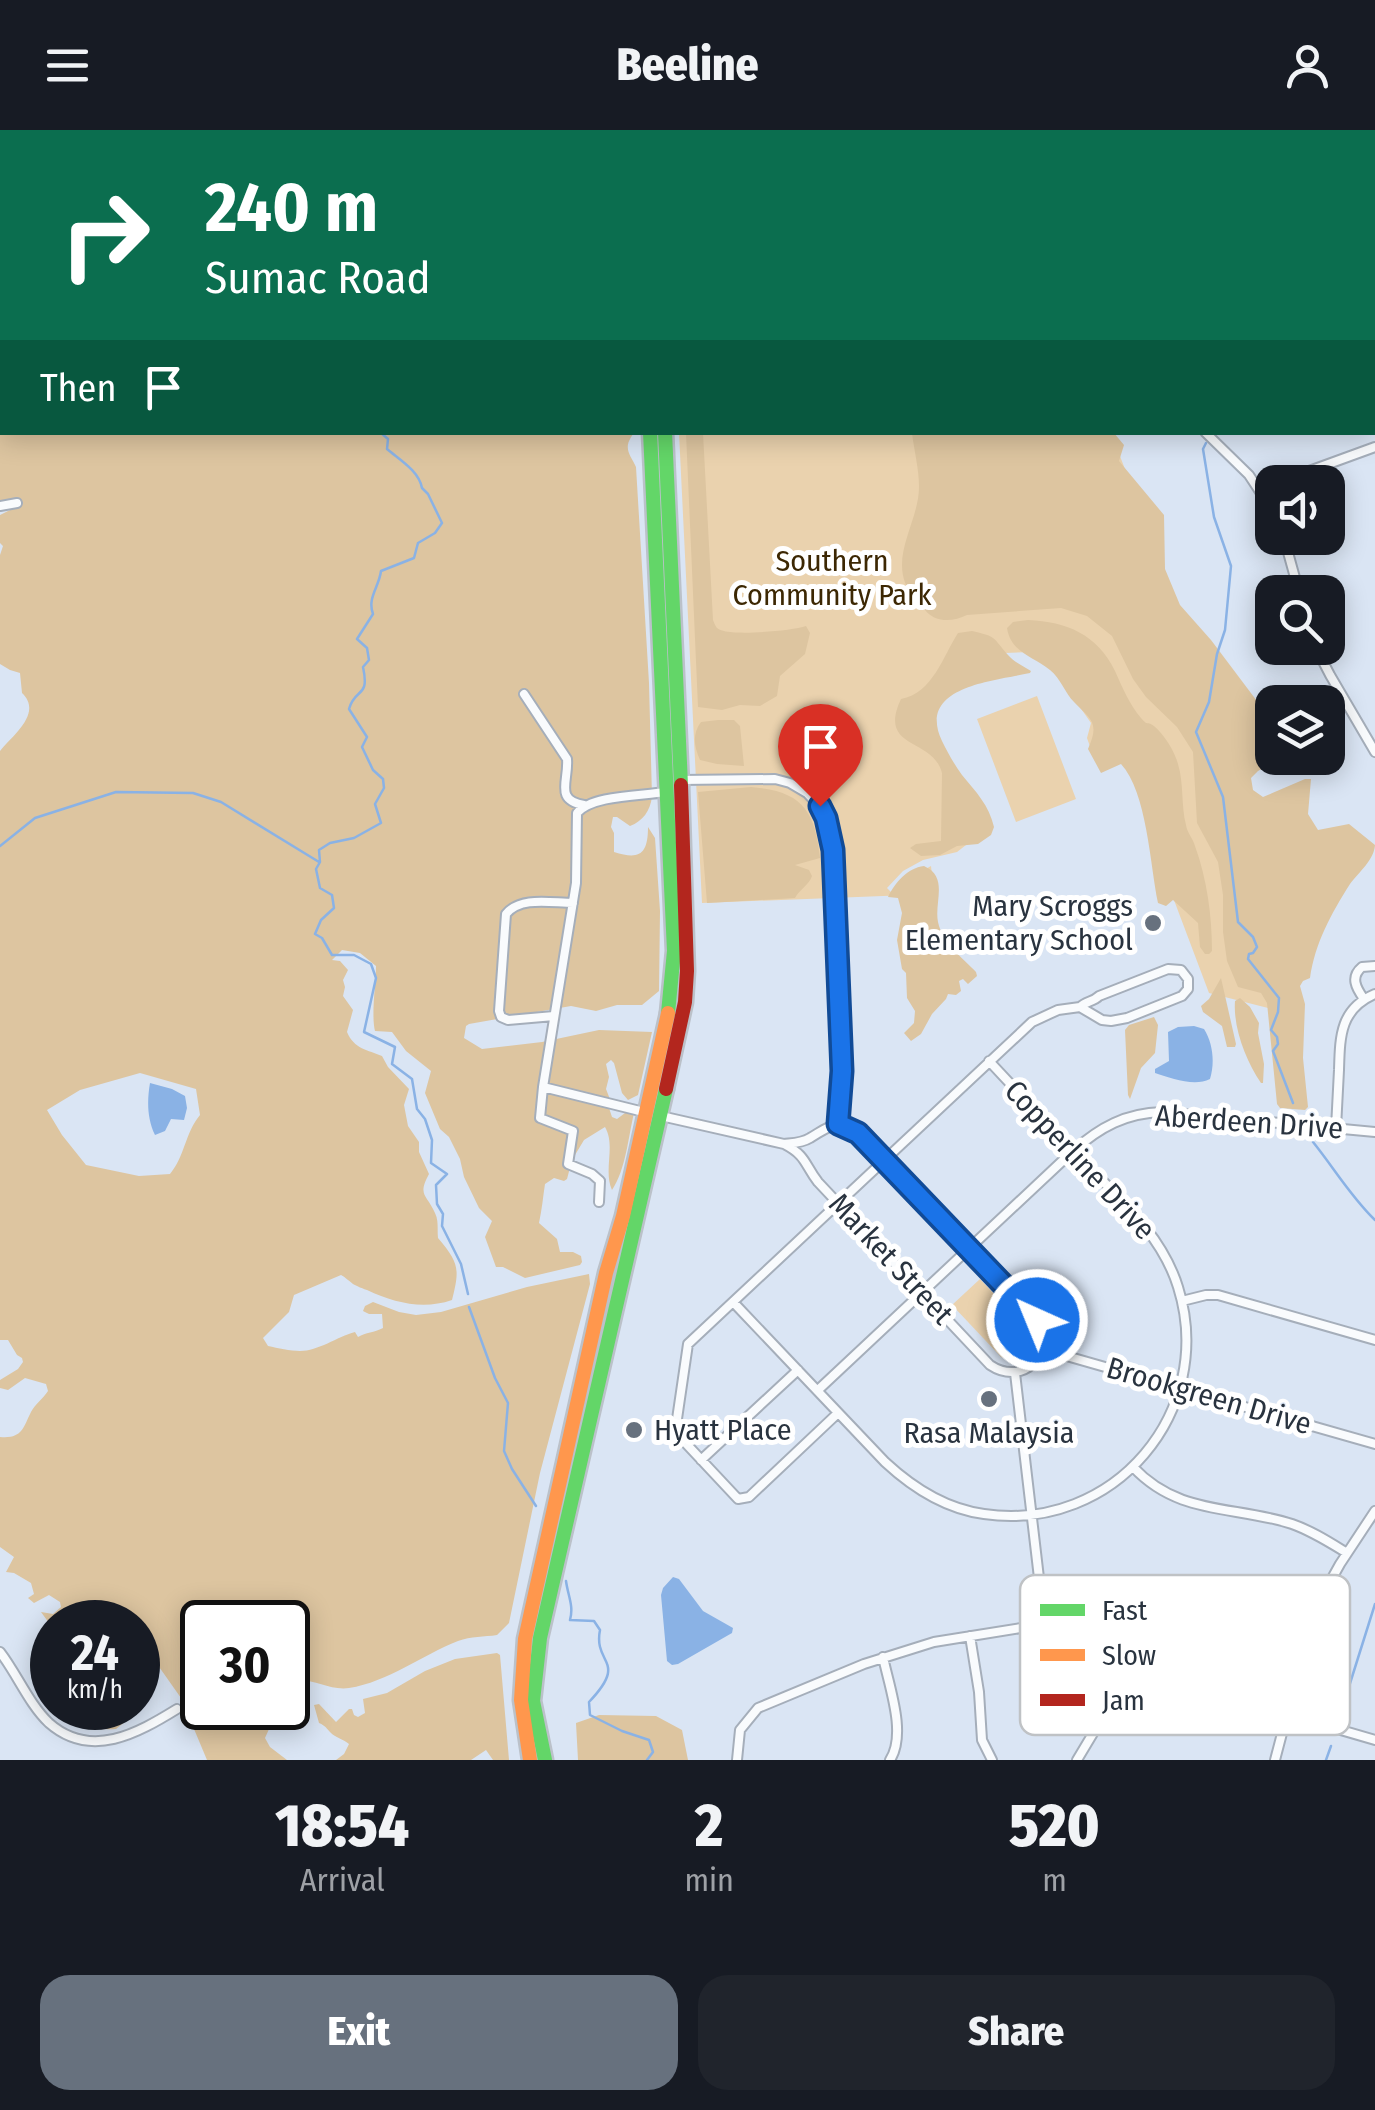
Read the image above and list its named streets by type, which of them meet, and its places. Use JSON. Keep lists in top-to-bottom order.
{
  "streets": {
    "street": [
      "Aberdeen Drive",
      "Copperline Drive",
      "Market Street",
      "Brookgreen Drive"
    ]
  },
  "crossings": [
    ["Aberdeen Drive", "Copperline Drive"],
    ["Aberdeen Drive", "Market Street"],
    ["Copperline Drive", "Brookgreen Drive"],
    ["Market Street", "Brookgreen Drive"]
  ],
  "parks": ["Southern Community Park"],
  "places": ["Mary Scroggs Elementary School", "Rasa Malaysia", "Hyatt Place"],
  "legend": ["Fast", "Slow", "Jam"],
  "page": {
    "header": "Beeline",
    "turn": ["240 m", "Sumac Road"],
    "then": "Then",
    "speed": "24 km/h",
    "limit": "30",
    "eta": [
      "18:54",
      "Arrival",
      "2",
      "min",
      "520",
      "m"
    ],
    "buttons": ["Exit", "Share"]
  }
}
